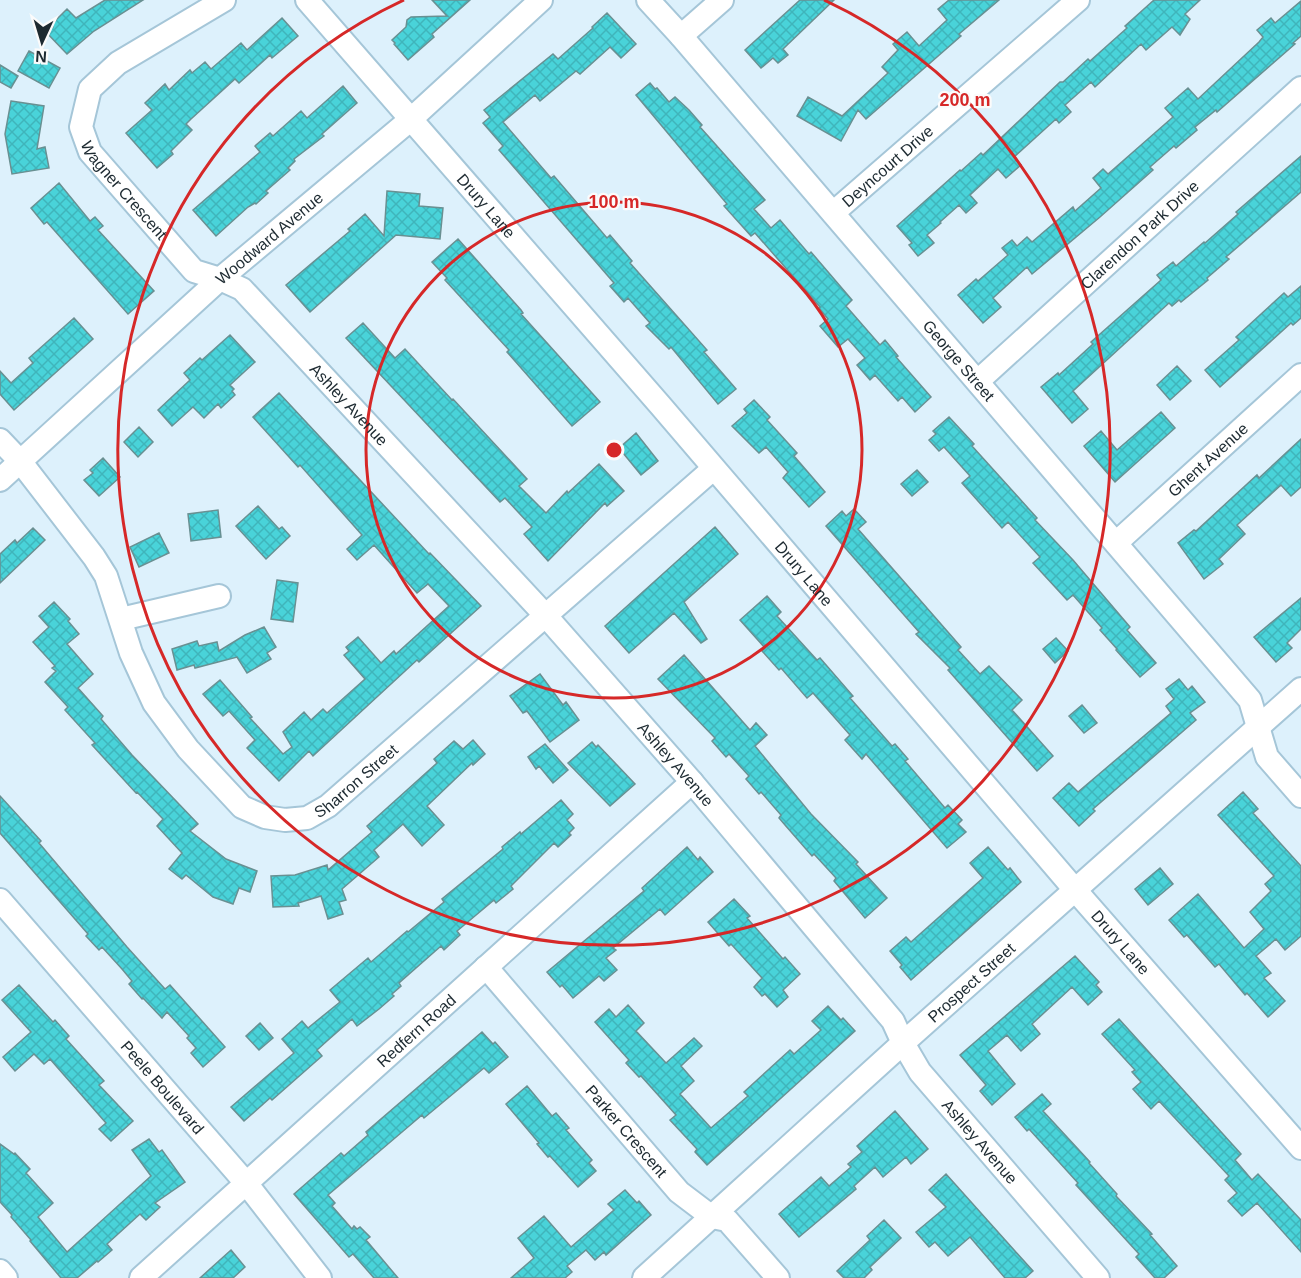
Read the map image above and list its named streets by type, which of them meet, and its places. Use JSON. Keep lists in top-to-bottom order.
{
  "streets": {
    "street": [
      "Deyncourt Drive",
      "Wagner Crescent",
      "Drury Lane",
      "Clarendon Park Drive",
      "Woodward Avenue",
      "George Street",
      "Ashley Avenue",
      "Ghent Avenue",
      "Sharron Street",
      "Prospect Street",
      "Redfern Road",
      "Peele Boulevard",
      "Parker Crescent"
    ]
  },
  "crossings": [
    ["Deyncourt Drive", "George Street"],
    ["Wagner Crescent", "Woodward Avenue"],
    ["Wagner Crescent", "Ashley Avenue"],
    ["Drury Lane", "Woodward Avenue"],
    ["Drury Lane", "Sharron Street"],
    ["Drury Lane", "Prospect Street"],
    ["Clarendon Park Drive", "George Street"],
    ["Woodward Avenue", "Ashley Avenue"],
    ["Woodward Avenue", "Sharron Street"],
    ["George Street", "Ghent Avenue"],
    ["George Street", "Prospect Street"],
    ["Ashley Avenue", "Sharron Street"],
    ["Ashley Avenue", "Prospect Street"],
    ["Ashley Avenue", "Redfern Road"],
    ["Prospect Street", "Parker Crescent"],
    ["Redfern Road", "Peele Boulevard"],
    ["Redfern Road", "Parker Crescent"]
  ],
  "north": "bottom",
  "rings": ["200 m", "100 m"]
}
